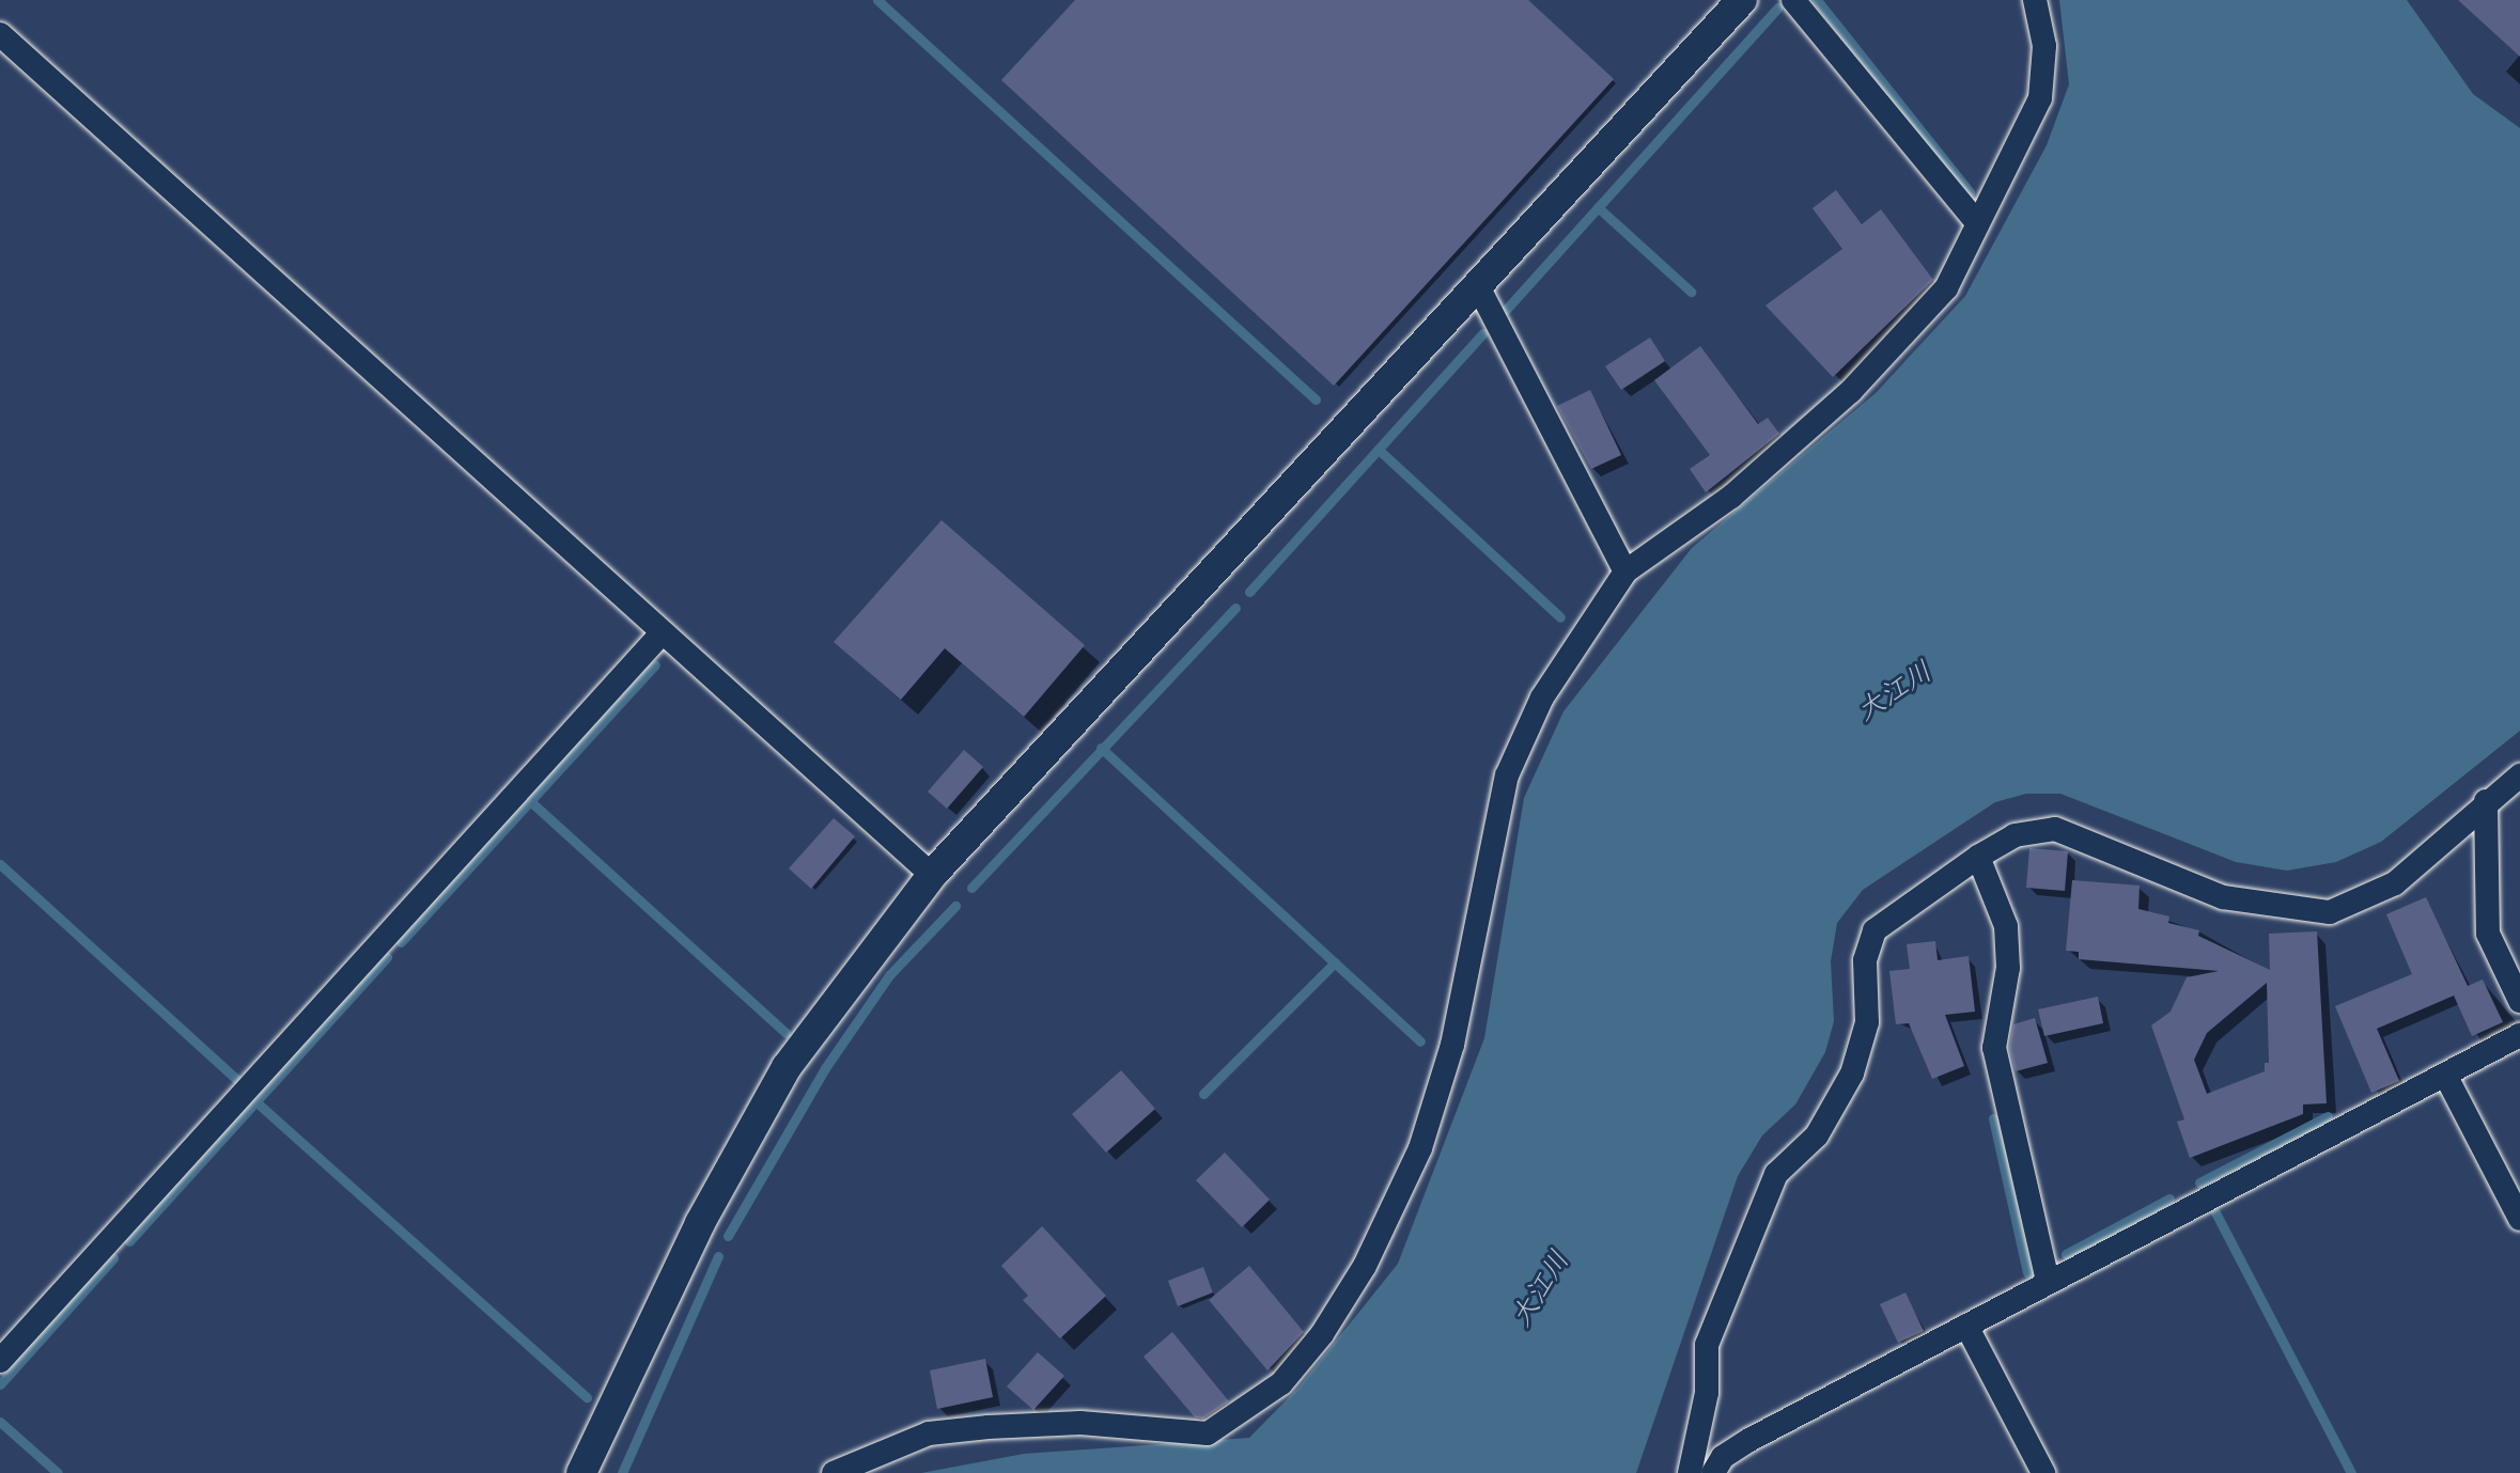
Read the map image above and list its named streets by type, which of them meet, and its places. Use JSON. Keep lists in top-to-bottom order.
{
  "water": ["大江川"]
}
